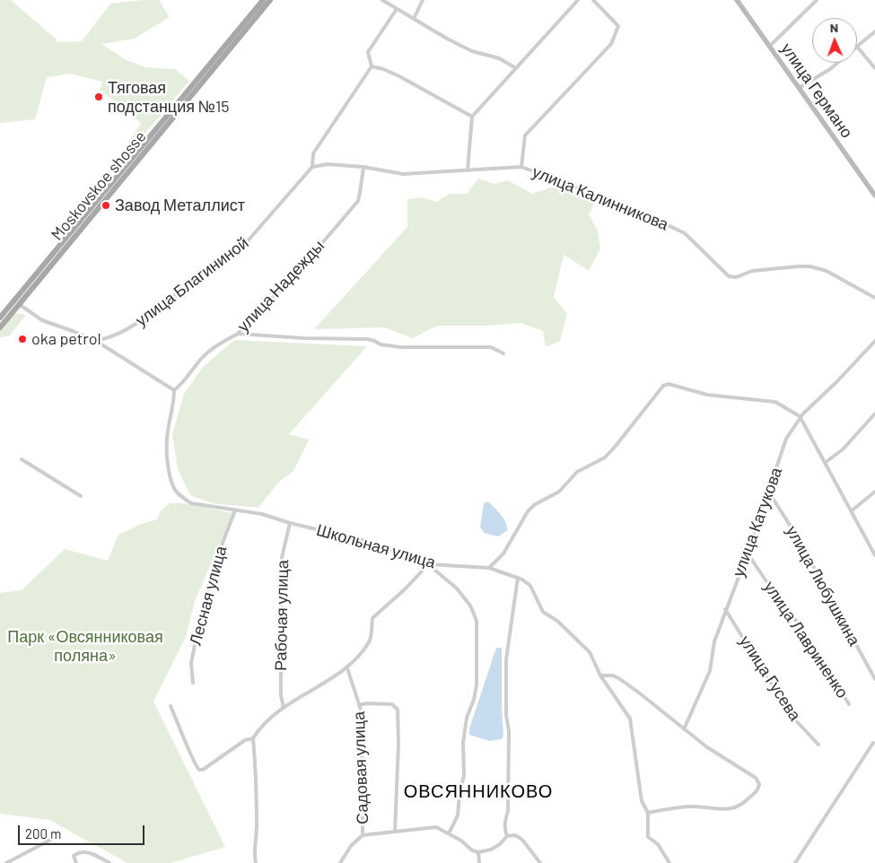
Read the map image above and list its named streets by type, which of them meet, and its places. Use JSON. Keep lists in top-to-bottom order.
{
  "streets": {
    "main road": ["улица Германо", "Moskovskoe shosse"],
    "street": [
      "улица Калинникова",
      "улица Благининой",
      "улица Надежды",
      "улица Катукова",
      "Школьная улица",
      "улица Любушкина",
      "Лесная улица",
      "Рабочая улица",
      "улица Лавриненко",
      "улица Гусева",
      "Садовая улица"
    ]
  },
  "crossings": [
    ["улица Калинникова", "улица Благининой"],
    ["улица Калинникова", "улица Надежды"],
    ["улица Надежды", "Школьная улица"],
    ["улица Катукова", "улица Любушкина"],
    ["улица Катукова", "улица Лавриненко"],
    ["улица Катукова", "улица Гусева"],
    ["Школьная улица", "Лесная улица"],
    ["Школьная улица", "Рабочая улица"]
  ],
  "districts": ["ОВСЯННИКОВО"],
  "parks": ["Парк «Овсянниковая поляна»"],
  "places": ["Тяговая подстанция №15", "Завод Металлист", "oka petrol"],
  "scale_bar": "200 m",
  "north": "top"
}
